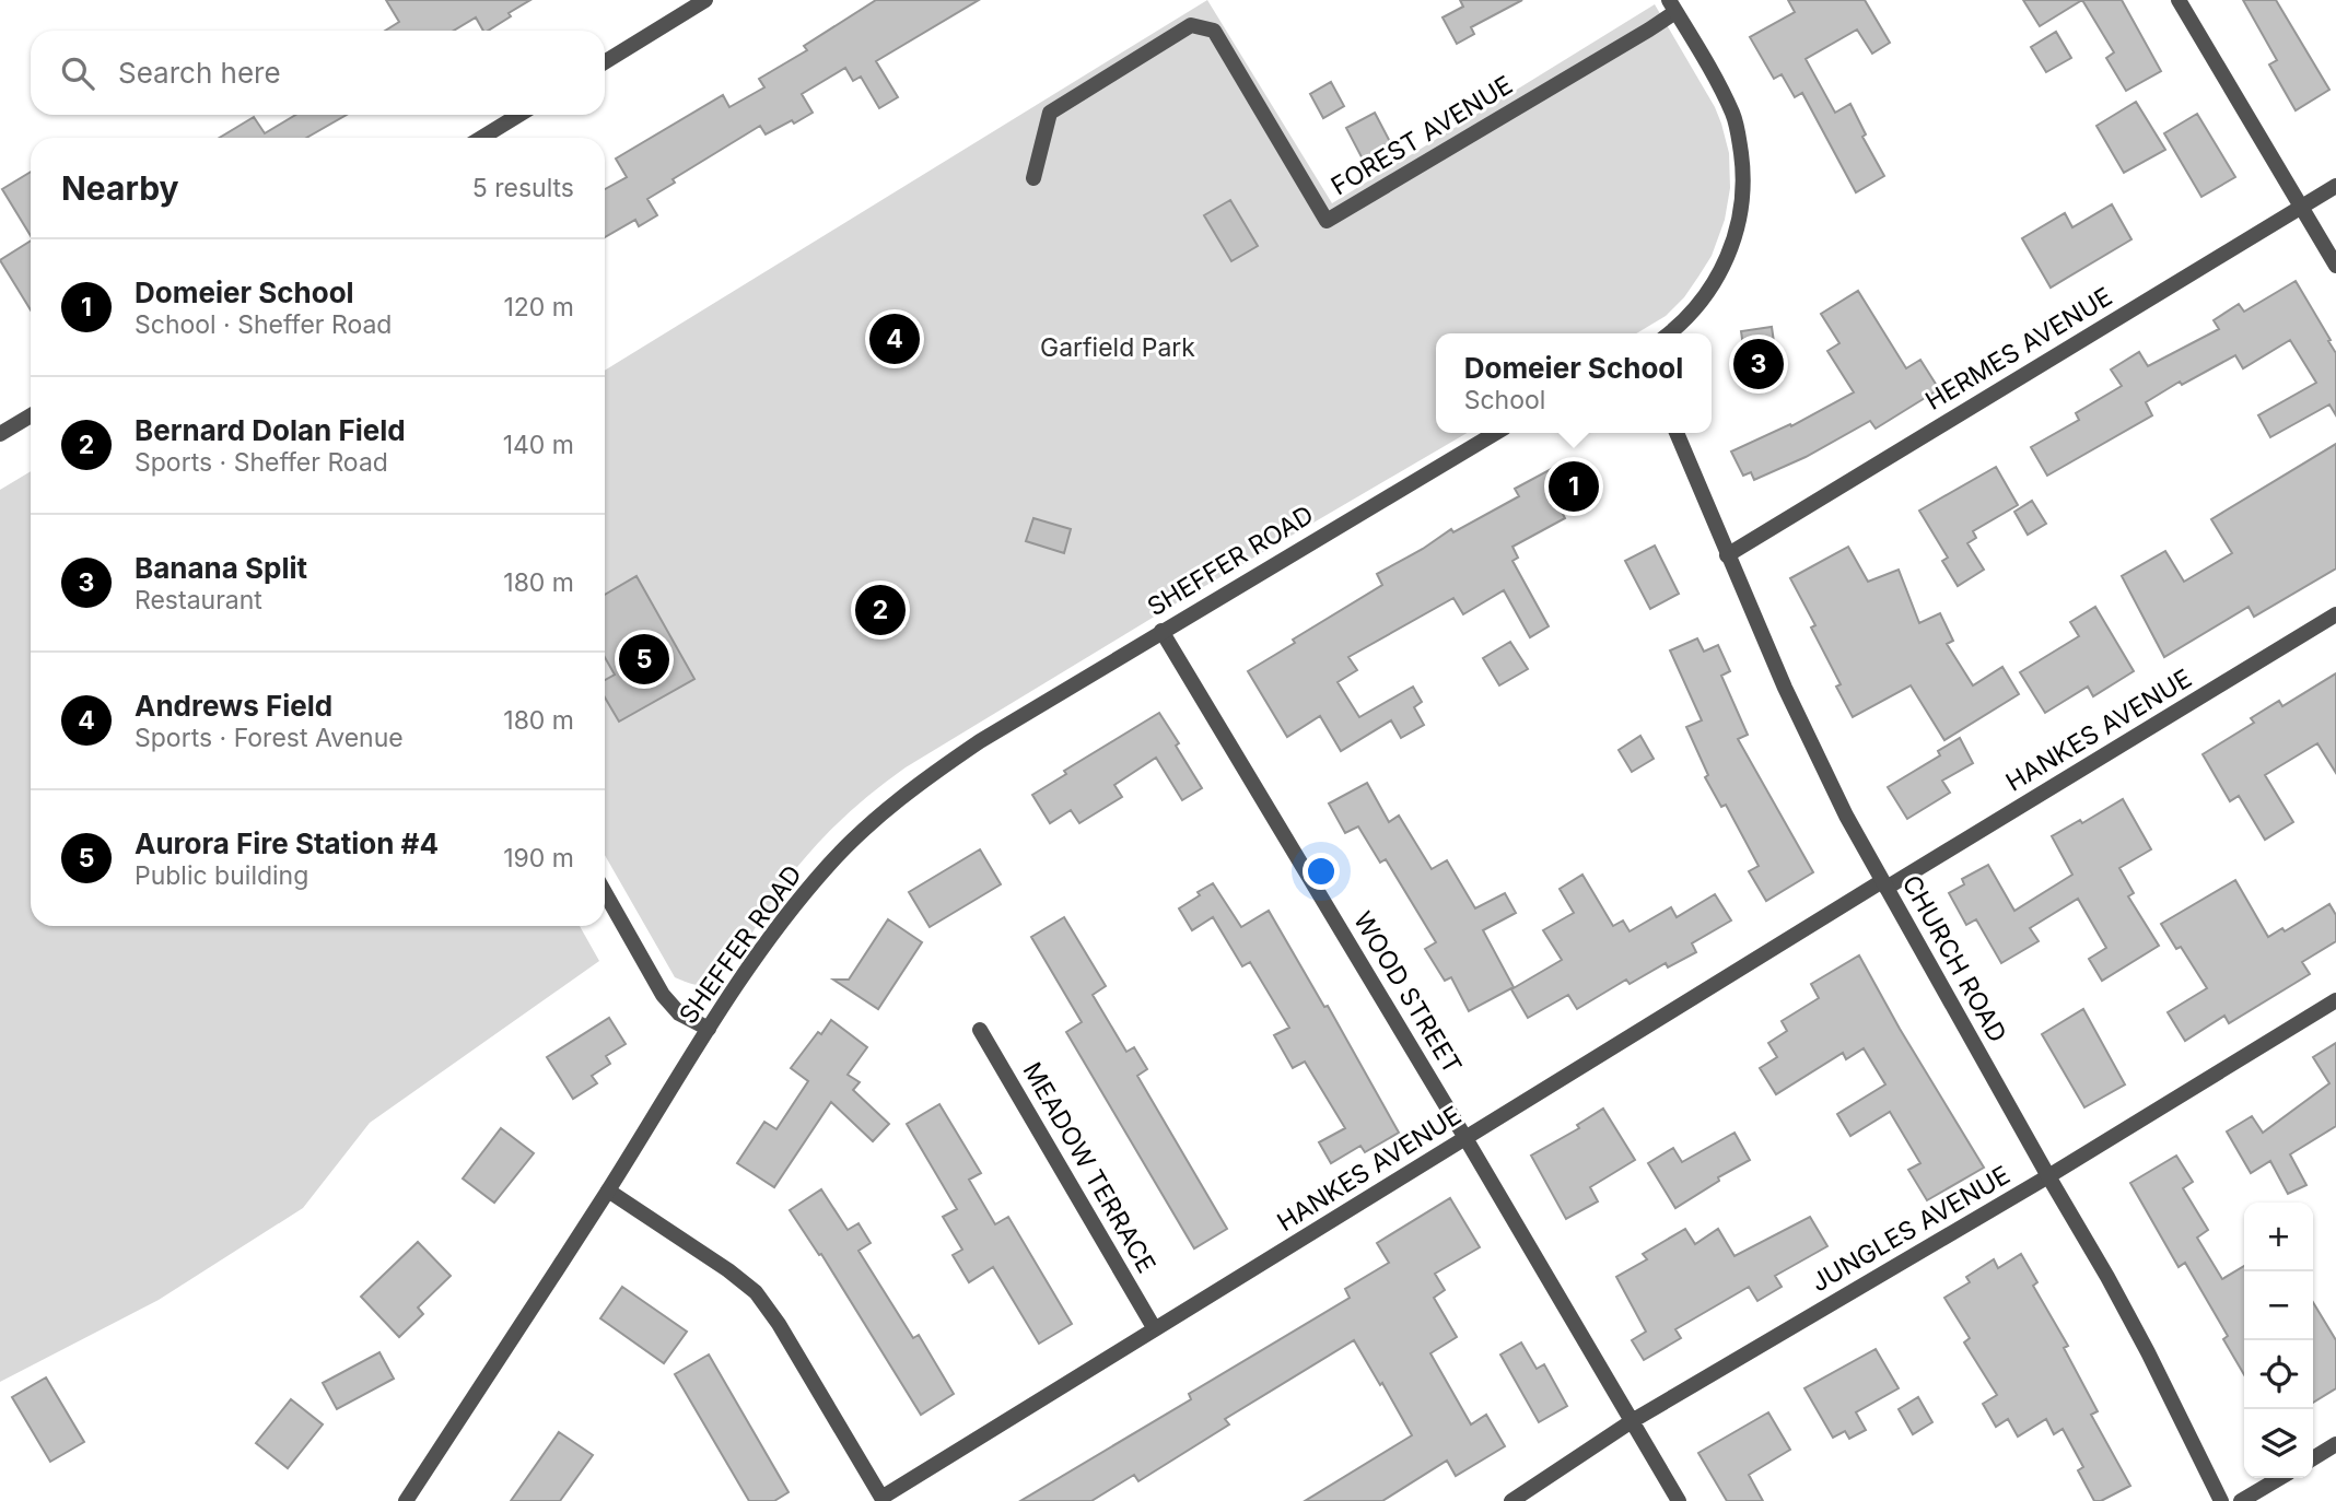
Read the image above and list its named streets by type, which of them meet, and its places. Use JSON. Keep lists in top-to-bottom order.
{
  "streets": {
    "street": [
      "FOREST AVENUE",
      "HERMES AVENUE",
      "SHEFFER ROAD",
      "HANKES AVENUE",
      "CHURCH ROAD",
      "WOOD STREET",
      "MEADOW TERRACE",
      "JUNGLES AVENUE"
    ]
  },
  "crossings": [
    ["HERMES AVENUE", "CHURCH ROAD"],
    ["SHEFFER ROAD", "WOOD STREET"],
    ["HANKES AVENUE", "CHURCH ROAD"],
    ["HANKES AVENUE", "WOOD STREET"],
    ["HANKES AVENUE", "MEADOW TERRACE"],
    ["CHURCH ROAD", "JUNGLES AVENUE"],
    ["WOOD STREET", "JUNGLES AVENUE"]
  ],
  "parks": ["Garfield Park"],
  "page": {
    "search": "Search here",
    "heading": ["Nearby", "5 results"],
    "list": [
      {
        "mark": "1",
        "name": "Domeier School",
        "note": "School · Sheffer Road",
        "value": "120 m"
      },
      {
        "mark": "2",
        "name": "Bernard Dolan Field",
        "note": "Sports · Sheffer Road",
        "value": "140 m"
      },
      {
        "mark": "3",
        "name": "Banana Split",
        "note": "Restaurant",
        "value": "180 m"
      },
      {
        "mark": "4",
        "name": "Andrews Field",
        "note": "Sports · Forest Avenue",
        "value": "180 m"
      },
      {
        "mark": "5",
        "name": "Aurora Fire Station #4",
        "note": "Public building",
        "value": "190 m"
      }
    ],
    "pins": [
      "4",
      "3",
      "1",
      "2",
      "5"
    ],
    "popup": ["Domeier School", "School"],
    "map_buttons": ["+", "−"]
  }
}
